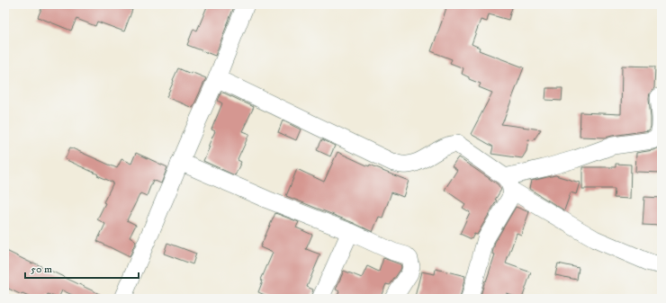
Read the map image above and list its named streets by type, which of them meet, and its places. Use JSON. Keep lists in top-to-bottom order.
{
  "scale_bar": "50 m"
}
